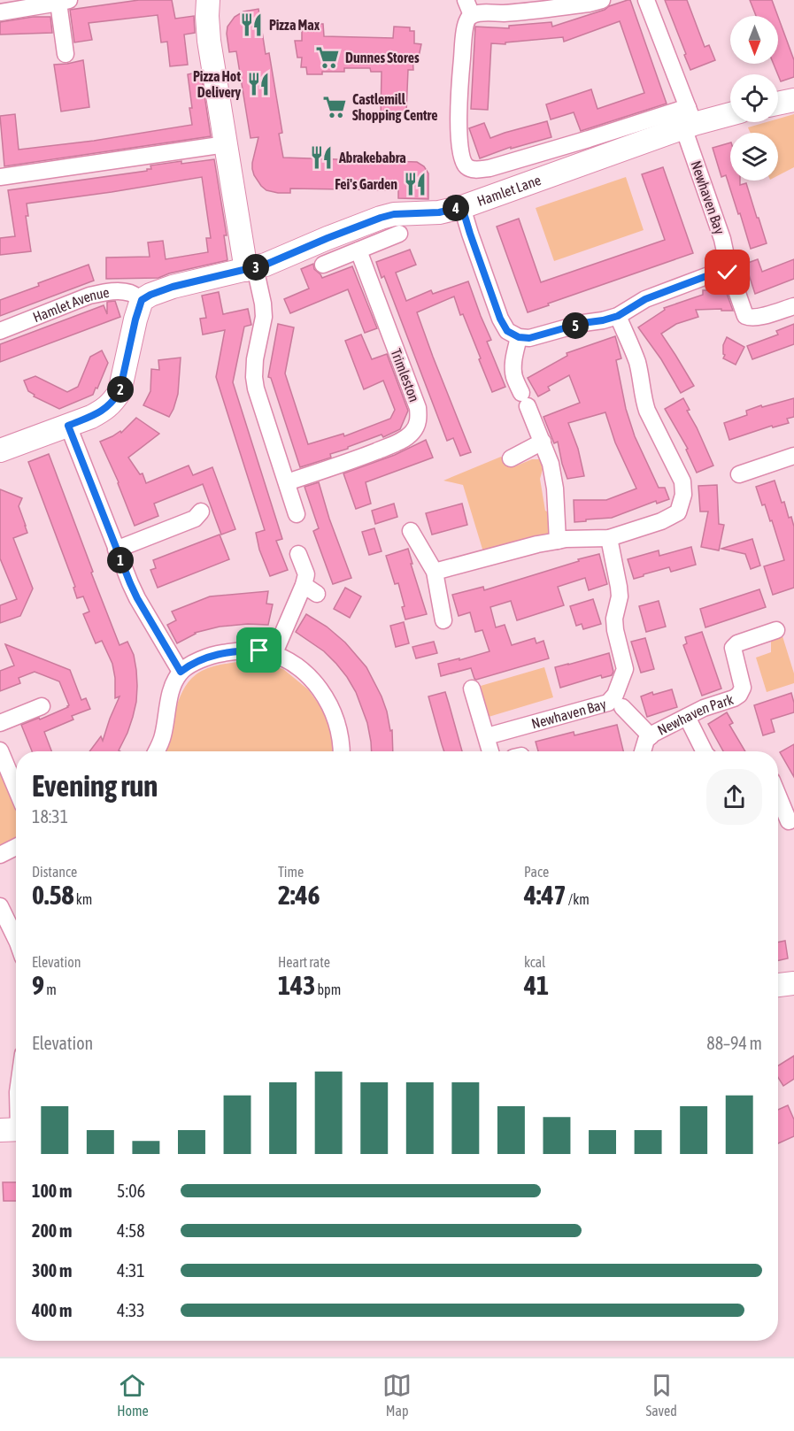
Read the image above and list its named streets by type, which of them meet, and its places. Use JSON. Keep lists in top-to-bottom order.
{
  "streets": {
    "street": [
      "Hamlet Lane",
      "Newhaven Bay",
      "Hamlet Avenue",
      "Trimleston",
      "Newhaven Park"
    ]
  },
  "crossings": [
    ["Hamlet Lane", "Newhaven Bay"],
    ["Hamlet Lane", "Hamlet Avenue"]
  ],
  "places": {
    "restaurant": [
      "Pizza Max",
      "Pizza Hot Delivery",
      "Abrakebabra",
      "Fei's Garden"
    ],
    "supermarket": ["Dunnes Stores", "Castlemill Shopping Centre"]
  },
  "north": "bottom",
  "page": {
    "pins": [
      "4",
      "3",
      "5",
      "2",
      "1"
    ],
    "heading": ["Evening run", "18:31"],
    "stats": [
      ["Distance", "0.58 km"],
      ["Time", "2:46"],
      ["Pace", "4:47 /km"],
      ["Elevation", "9 m"],
      ["Heart rate", "143 bpm"],
      ["kcal", "41"]
    ],
    "chart": ["Elevation", "88–94 m"],
    "list": [
      {
        "name": "100 m",
        "note": "5:06"
      },
      {
        "name": "200 m",
        "note": "4:58"
      },
      {
        "name": "300 m",
        "note": "4:31"
      },
      {
        "name": "400 m",
        "note": "4:33"
      }
    ],
    "tabs": ["Home", "Map", "Saved"]
  }
}
